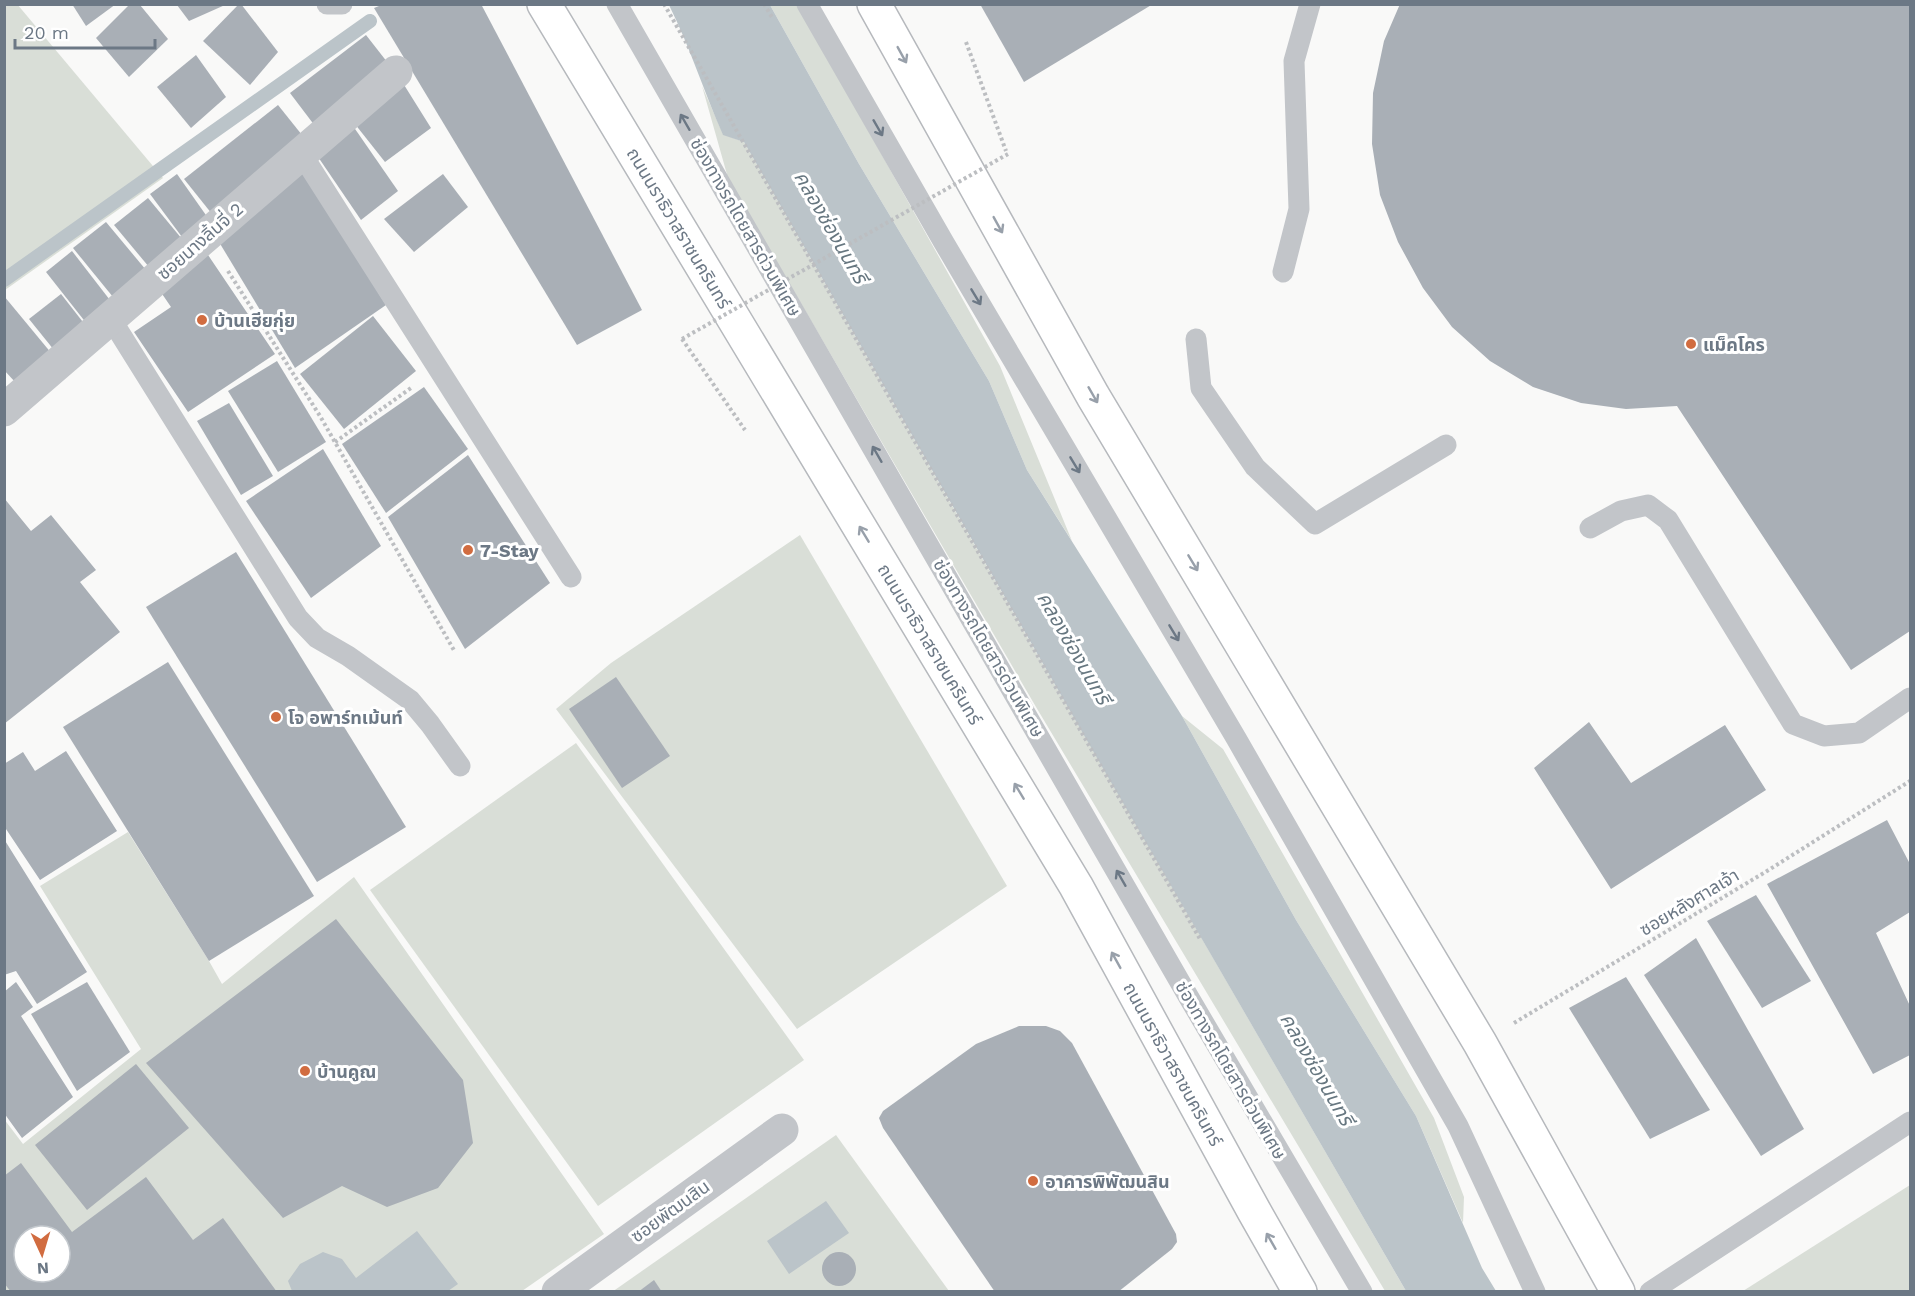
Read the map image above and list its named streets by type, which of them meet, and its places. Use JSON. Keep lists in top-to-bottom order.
{
  "streets": {
    "main road": ["ถนนนราธิวาสราชนครินทร์"],
    "street": ["ซอยนางลิ้นจี่ 2", "ซอยพัฒนสิน"],
    "lane": ["ช่องทางรถโดยสารด่วนพิเศษ"],
    "path": ["ซอยหลังศาลเจ้า"]
  },
  "water": ["คลองช่องนนทรี"],
  "places": [
    "บ้านเฮียกุ่ย",
    "แม็คโคร",
    "7-Stay",
    "โจ อพาร์ทเม้นท์",
    "บ้านคูณ",
    "อาคารพิพัฒนสิน"
  ],
  "scale_bar": "20 m",
  "north": "bottom"
}
